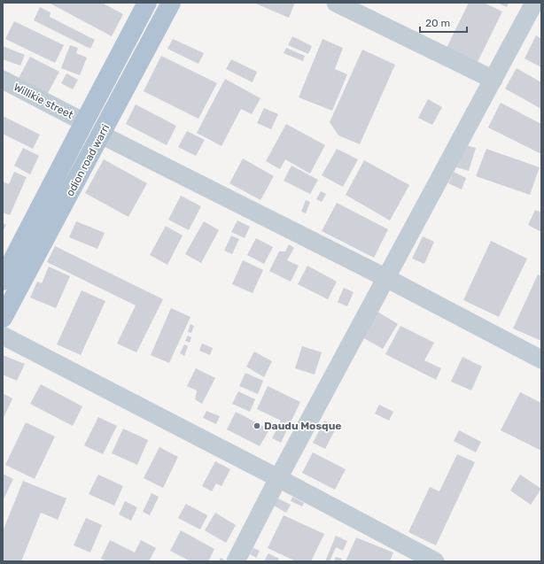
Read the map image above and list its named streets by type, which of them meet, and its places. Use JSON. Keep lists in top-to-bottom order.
{
  "streets": {
    "main road": ["odion road warri"],
    "street": ["Willikie street"]
  },
  "crossings": [
    ["Willikie street", "odion road warri"]
  ],
  "places": ["Daudu Mosque"],
  "scale_bar": "20 m"
}
